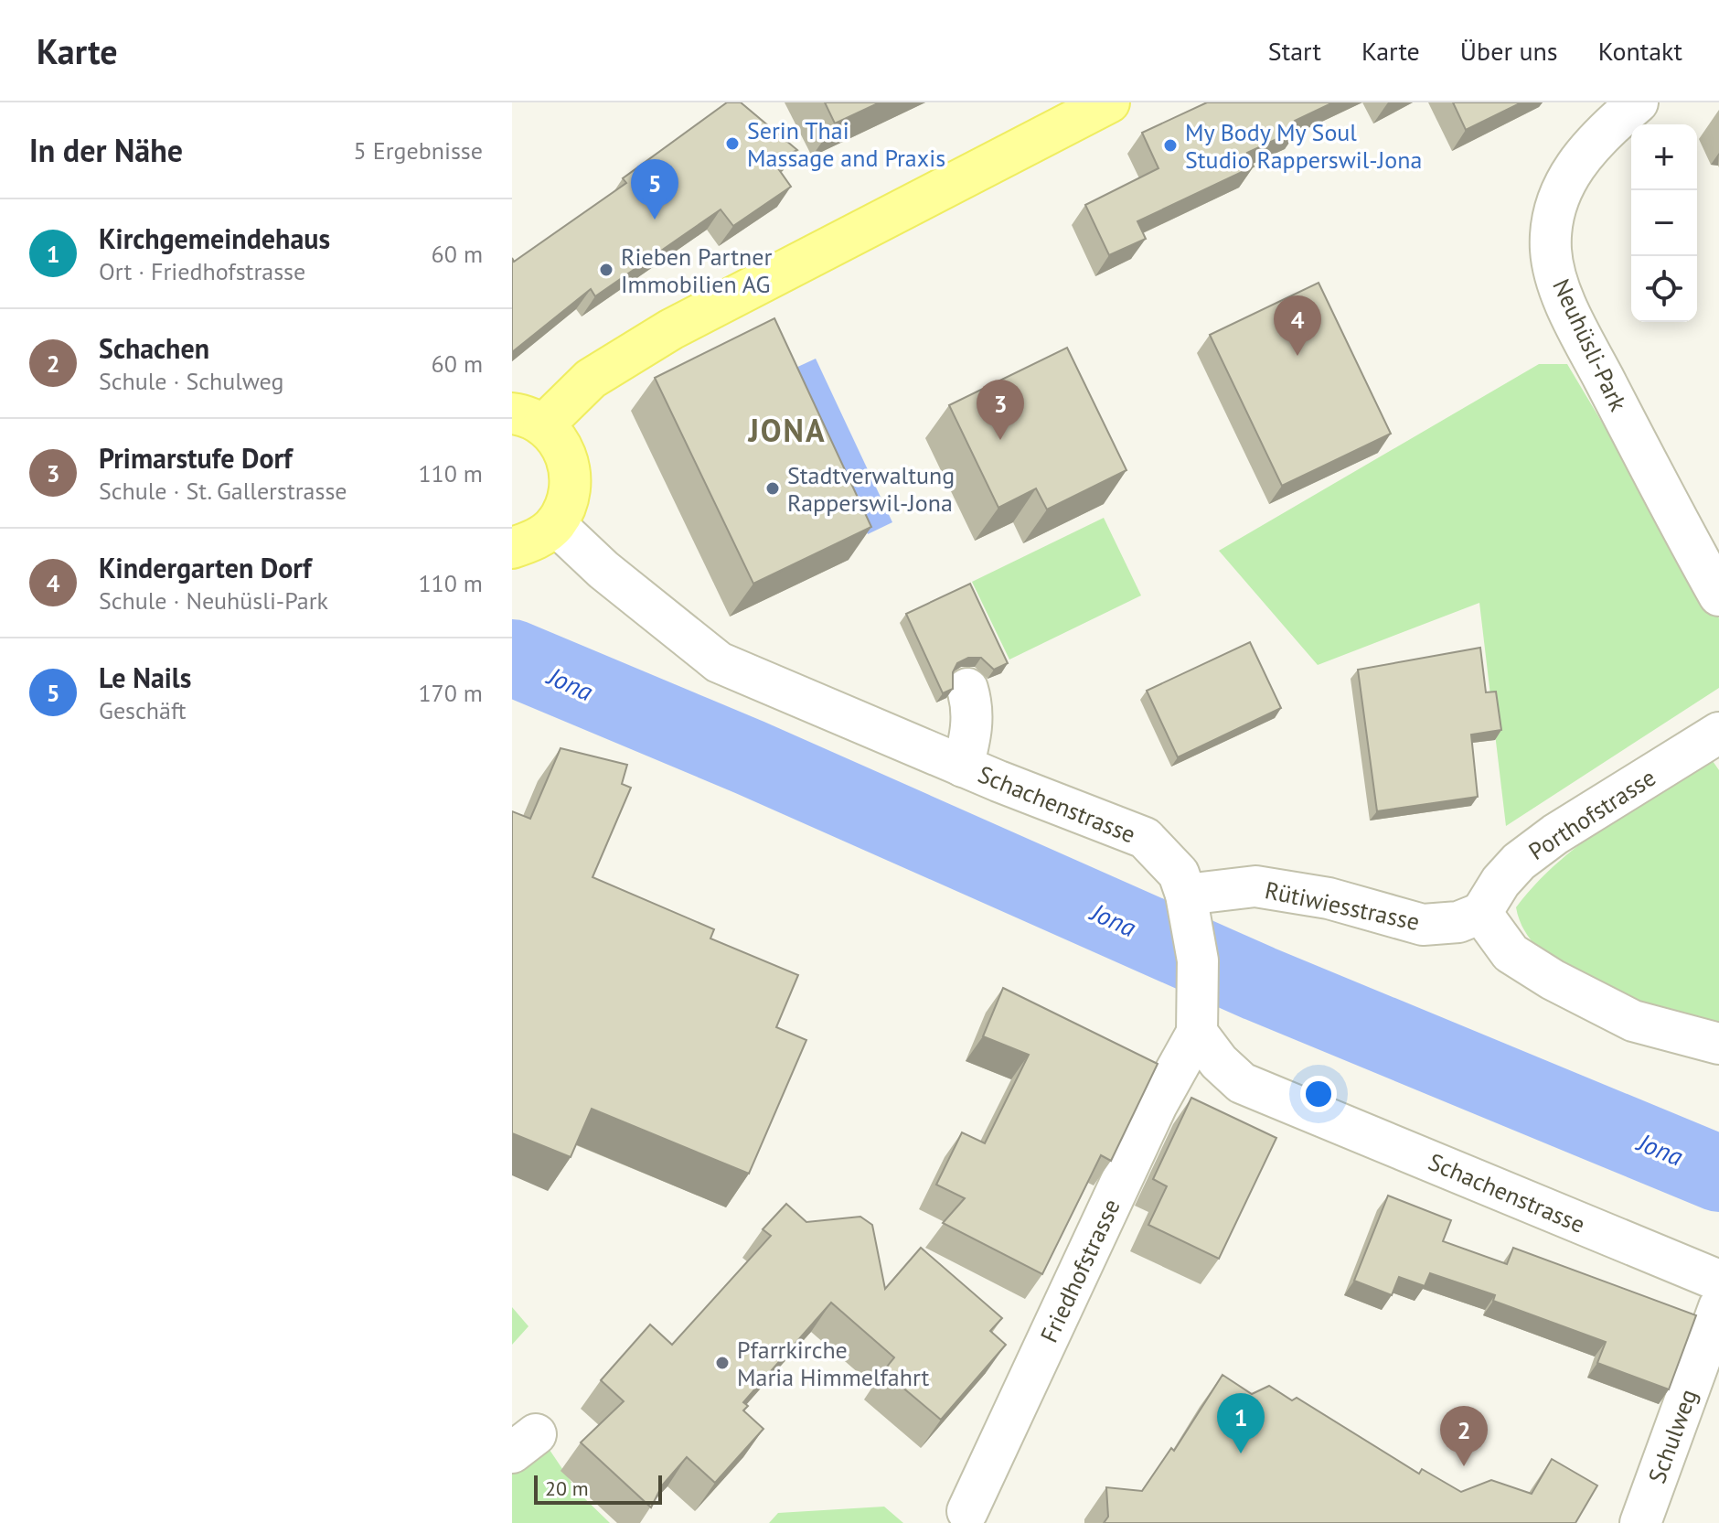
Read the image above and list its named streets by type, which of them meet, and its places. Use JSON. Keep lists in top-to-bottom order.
{
  "streets": {
    "street": [
      "Neuhüsli-Park",
      "Schachenstrasse",
      "Porthofstrasse",
      "Rütiwiesstrasse",
      "Friedhofstrasse",
      "Schulweg"
    ]
  },
  "crossings": [
    ["Schachenstrasse", "Rütiwiesstrasse"],
    ["Schachenstrasse", "Friedhofstrasse"],
    ["Porthofstrasse", "Rütiwiesstrasse"]
  ],
  "districts": ["JONA"],
  "water": ["Jona"],
  "places": [
    "Serin Thai Massage and Praxis",
    "My Body My Soul Studio Rapperswil-Jona",
    "Rieben Partner Immobilien AG",
    "Stadtverwaltung Rapperswil-Jona",
    "Pfarrkirche Maria Himmelfahrt"
  ],
  "scale_bar": "20 m",
  "page": {
    "header": "Karte",
    "nav": [
      "Start",
      "Karte",
      "Über uns",
      "Kontakt"
    ],
    "heading": ["In der Nähe", "5 Ergebnisse"],
    "map_buttons": ["+", "−"],
    "pins": [
      "5",
      "4",
      "3",
      "1",
      "2"
    ],
    "list": [
      {
        "mark": "1",
        "name": "Kirchgemeindehaus",
        "note": "Ort · Friedhofstrasse",
        "value": "60 m"
      },
      {
        "mark": "2",
        "name": "Schachen",
        "note": "Schule · Schulweg",
        "value": "60 m"
      },
      {
        "mark": "3",
        "name": "Primarstufe Dorf",
        "note": "Schule · St. Gallerstrasse",
        "value": "110 m"
      },
      {
        "mark": "4",
        "name": "Kindergarten Dorf",
        "note": "Schule · Neuhüsli-Park",
        "value": "110 m"
      },
      {
        "mark": "5",
        "name": "Le Nails",
        "note": "Geschäft",
        "value": "170 m"
      }
    ],
    "scale": "20 m"
  }
}
